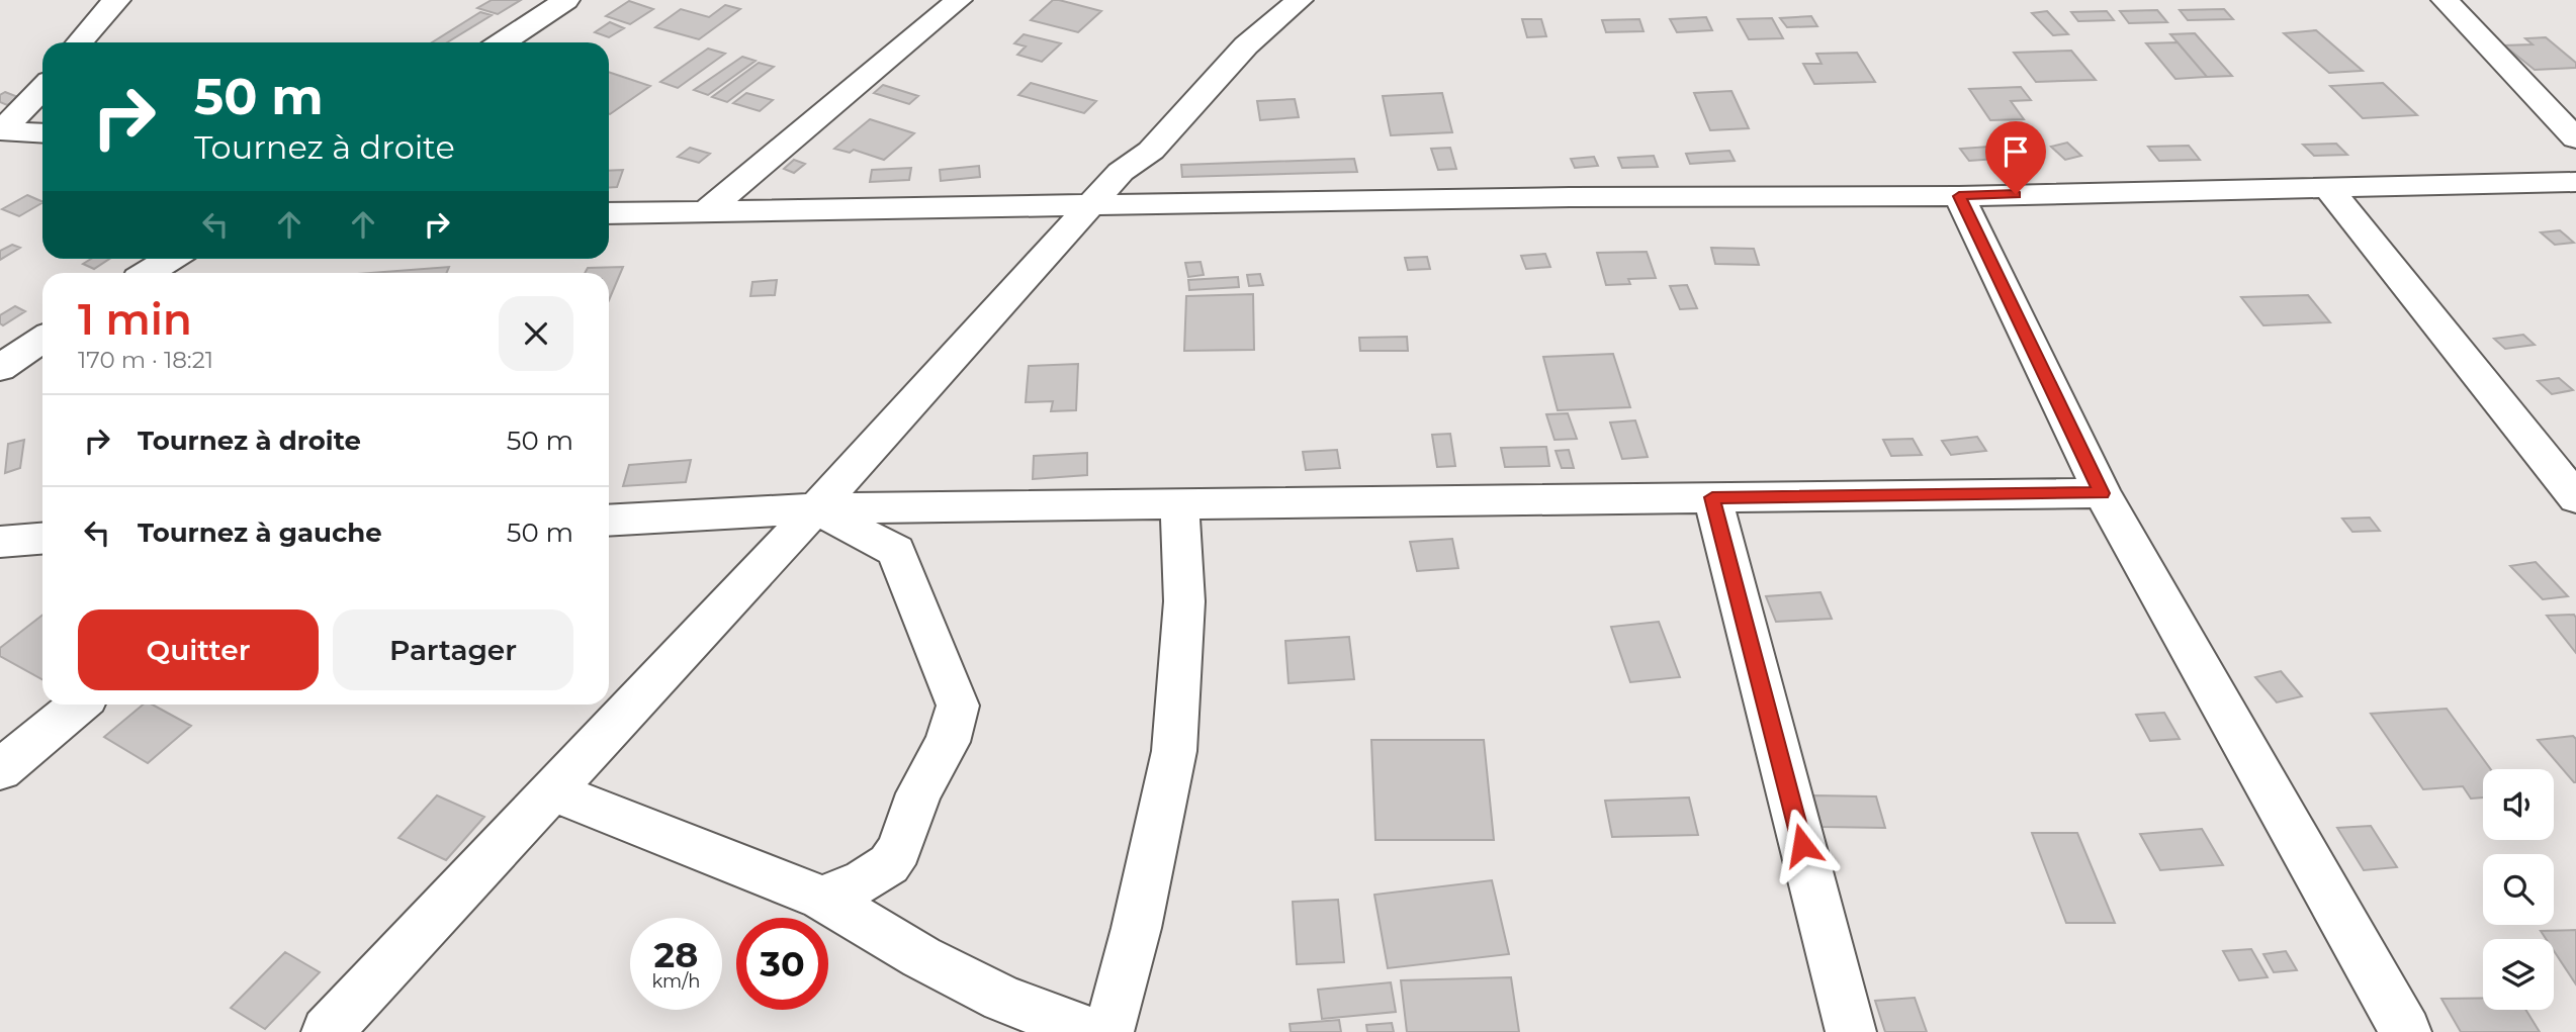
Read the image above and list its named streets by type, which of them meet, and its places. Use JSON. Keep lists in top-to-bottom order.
{
  "page": {
    "turn": ["50 m", "Tournez à droite"],
    "heading": ["1 min", "170 m · 18:21"],
    "list": [
      {
        "name": "Tournez à droite",
        "value": "50 m"
      },
      {
        "name": "Tournez à gauche",
        "value": "50 m"
      }
    ],
    "buttons": ["Quitter", "Partager"],
    "speed": "28 km/h",
    "limit": "30"
  }
}
